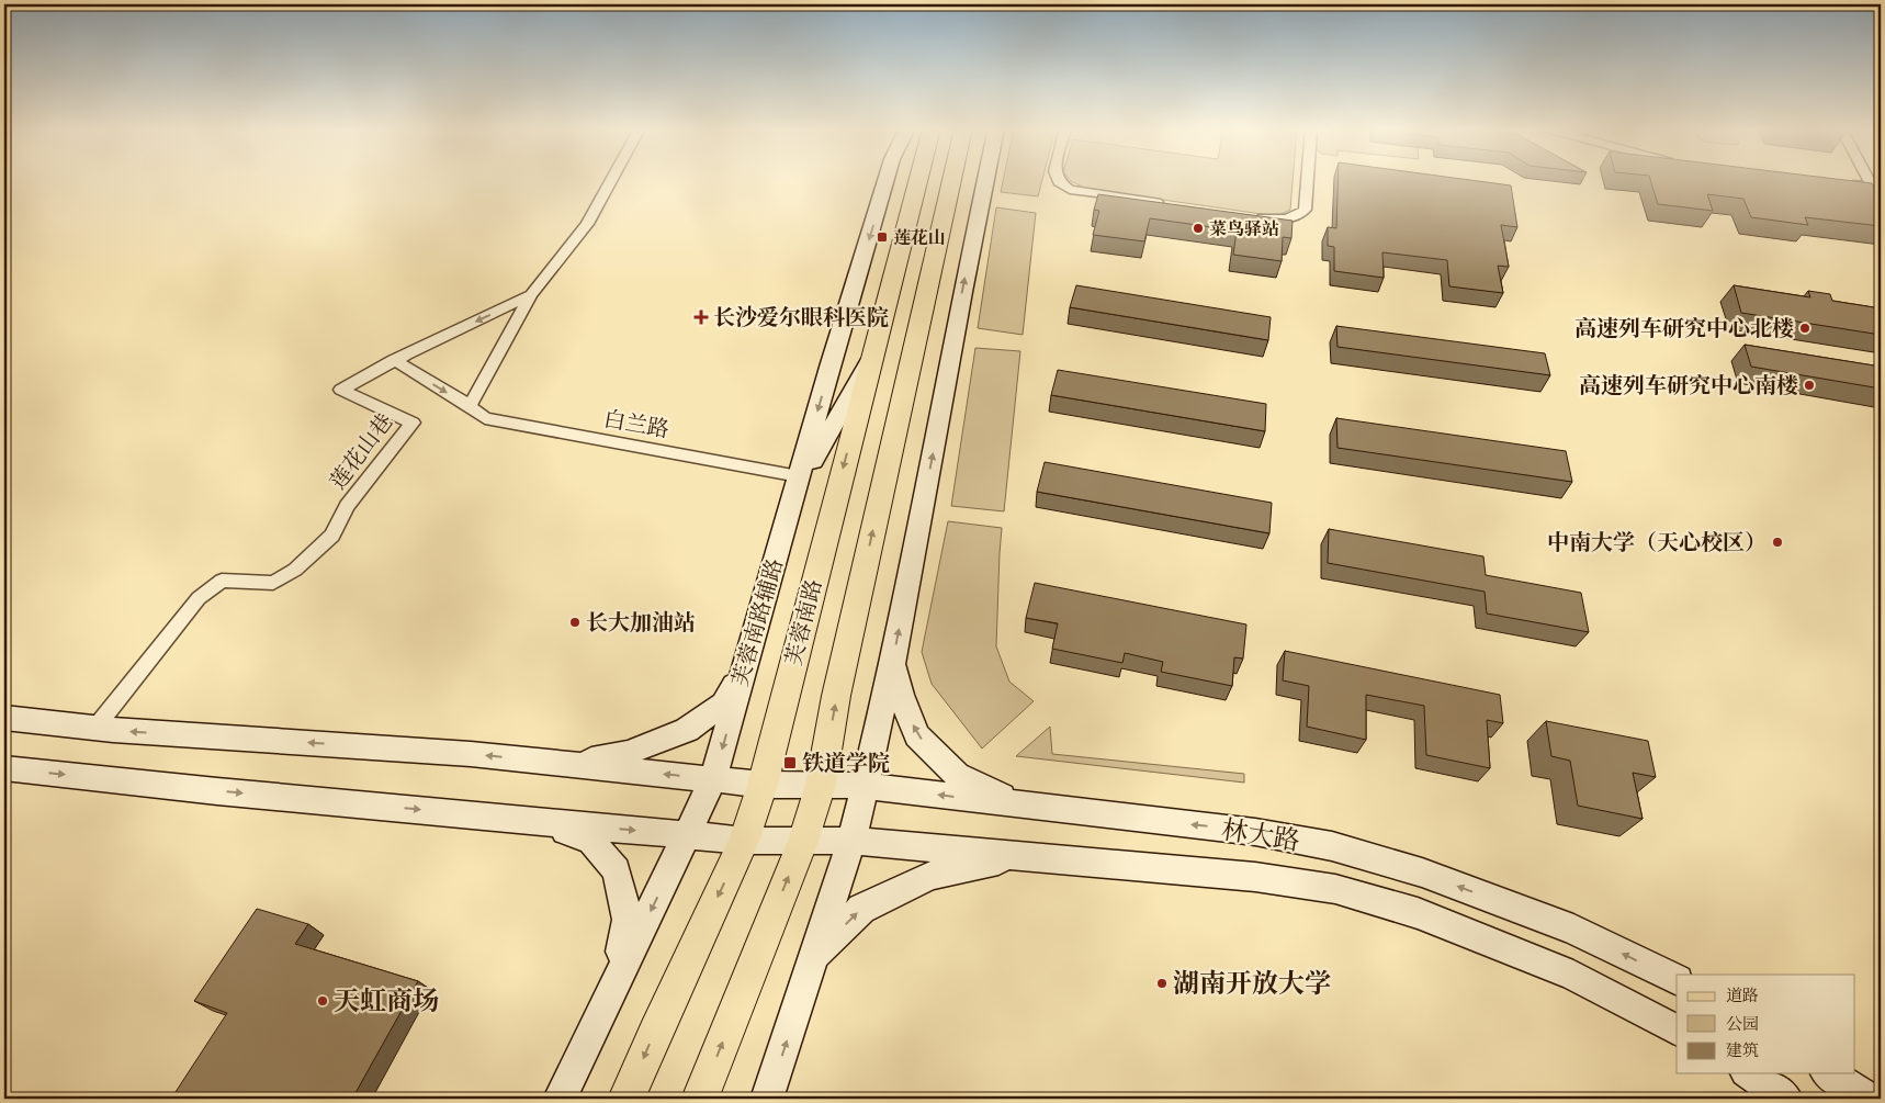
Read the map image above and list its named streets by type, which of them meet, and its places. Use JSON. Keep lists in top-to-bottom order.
{
  "streets": {
    "main road": ["芙蓉南路"],
    "street": [
      "白兰路",
      "莲花山巷",
      "芙蓉南路辅路",
      "林大路"
    ]
  },
  "crossings": [
    ["白兰路", "莲花山巷"],
    ["白兰路", "芙蓉南路辅路"],
    ["莲花山巷", "林大路"],
    ["芙蓉南路辅路", "林大路"],
    ["芙蓉南路", "林大路"]
  ],
  "places": {
    "other": [
      "菜鸟驿站",
      "高速列车研究中心北楼",
      "高速列车研究中心南楼",
      "中南大学（天心校区）",
      "长大加油站",
      "湖南开放大学",
      "天虹商场"
    ],
    "transit": ["莲花山", "铁道学院"],
    "health": ["长沙爱尔眼科医院"]
  },
  "legend": ["道路", "公园", "建筑"]
}
